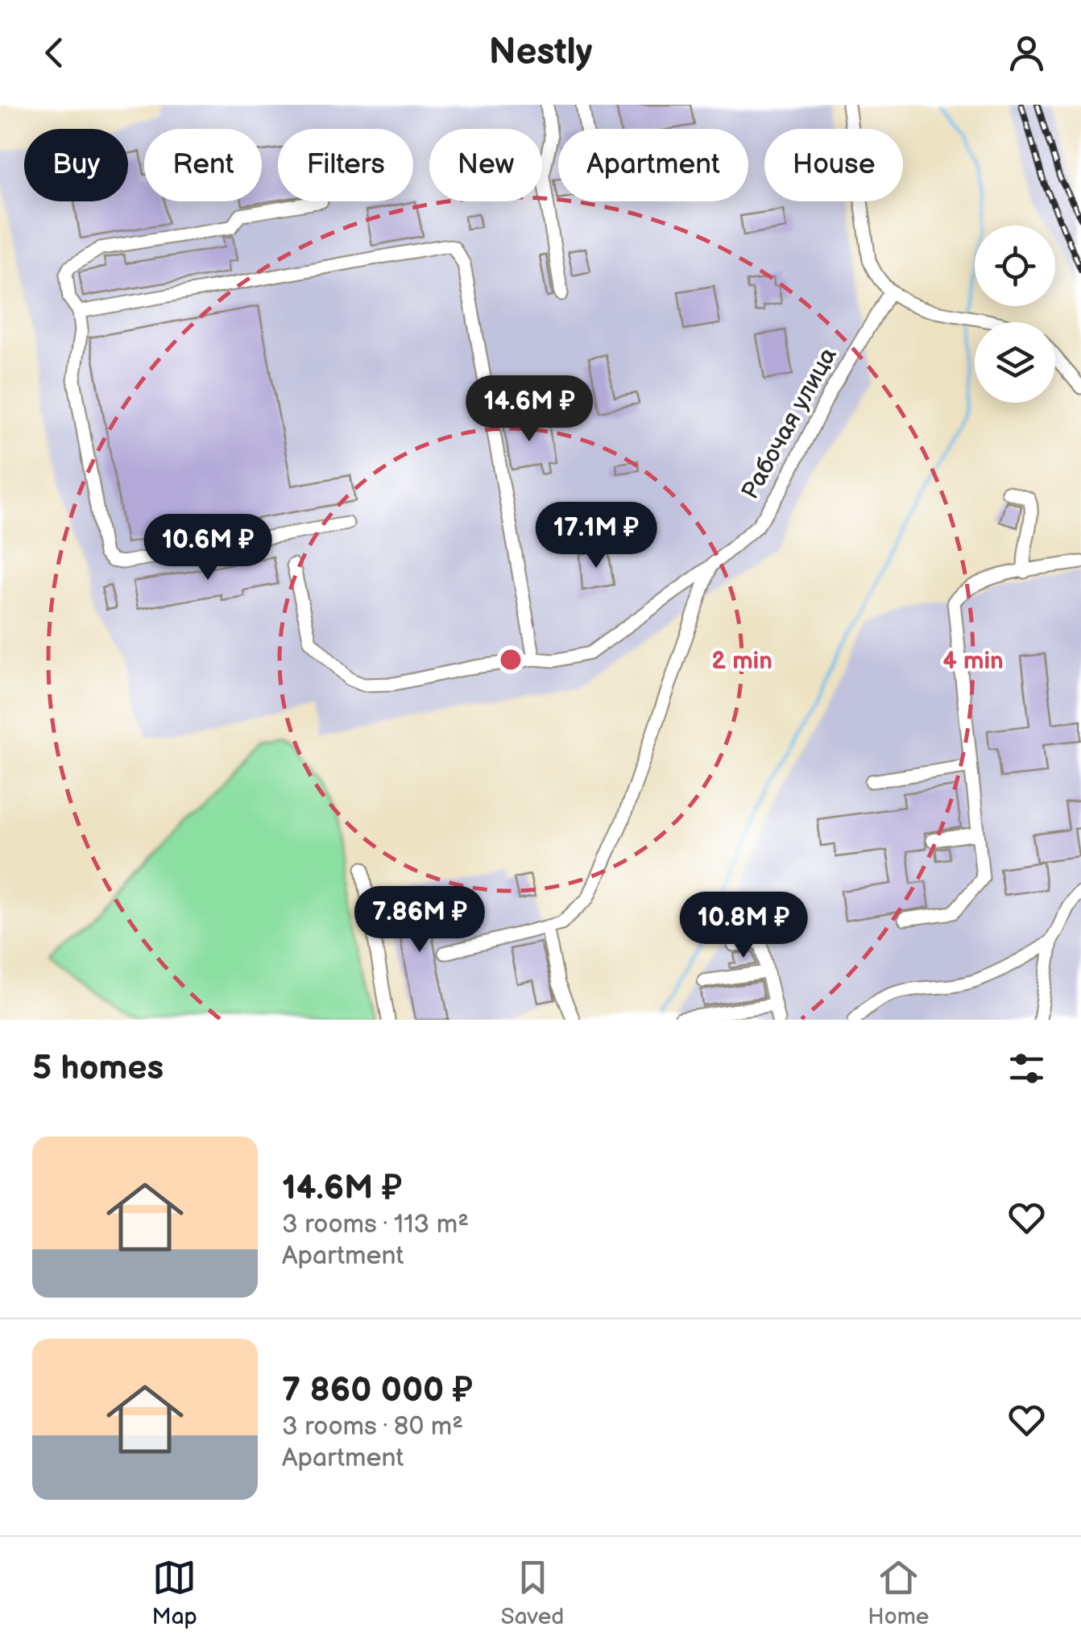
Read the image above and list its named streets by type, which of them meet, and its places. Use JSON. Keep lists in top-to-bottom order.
{
  "streets": {
    "street": ["Рабочая улица"]
  },
  "page": {
    "header": "Nestly",
    "chip": [
      "Buy",
      "Rent",
      "Filters",
      "New",
      "Apartment",
      "House"
    ],
    "price": [
      "14.6M ₽",
      "17.1M ₽",
      "10.6M ₽",
      "7.86M ₽",
      "10.8M ₽"
    ],
    "heading": "5 homes",
    "list": [
      {
        "name": "14.6M ₽",
        "note": "3 rooms · 113 m² · Apartment"
      },
      {
        "name": "7 860 000 ₽",
        "note": "3 rooms · 80 m² · Apartment"
      }
    ],
    "tabs": ["Map", "Saved", "Home"]
  },
  "rings": ["2 min", "4 min"]
}
